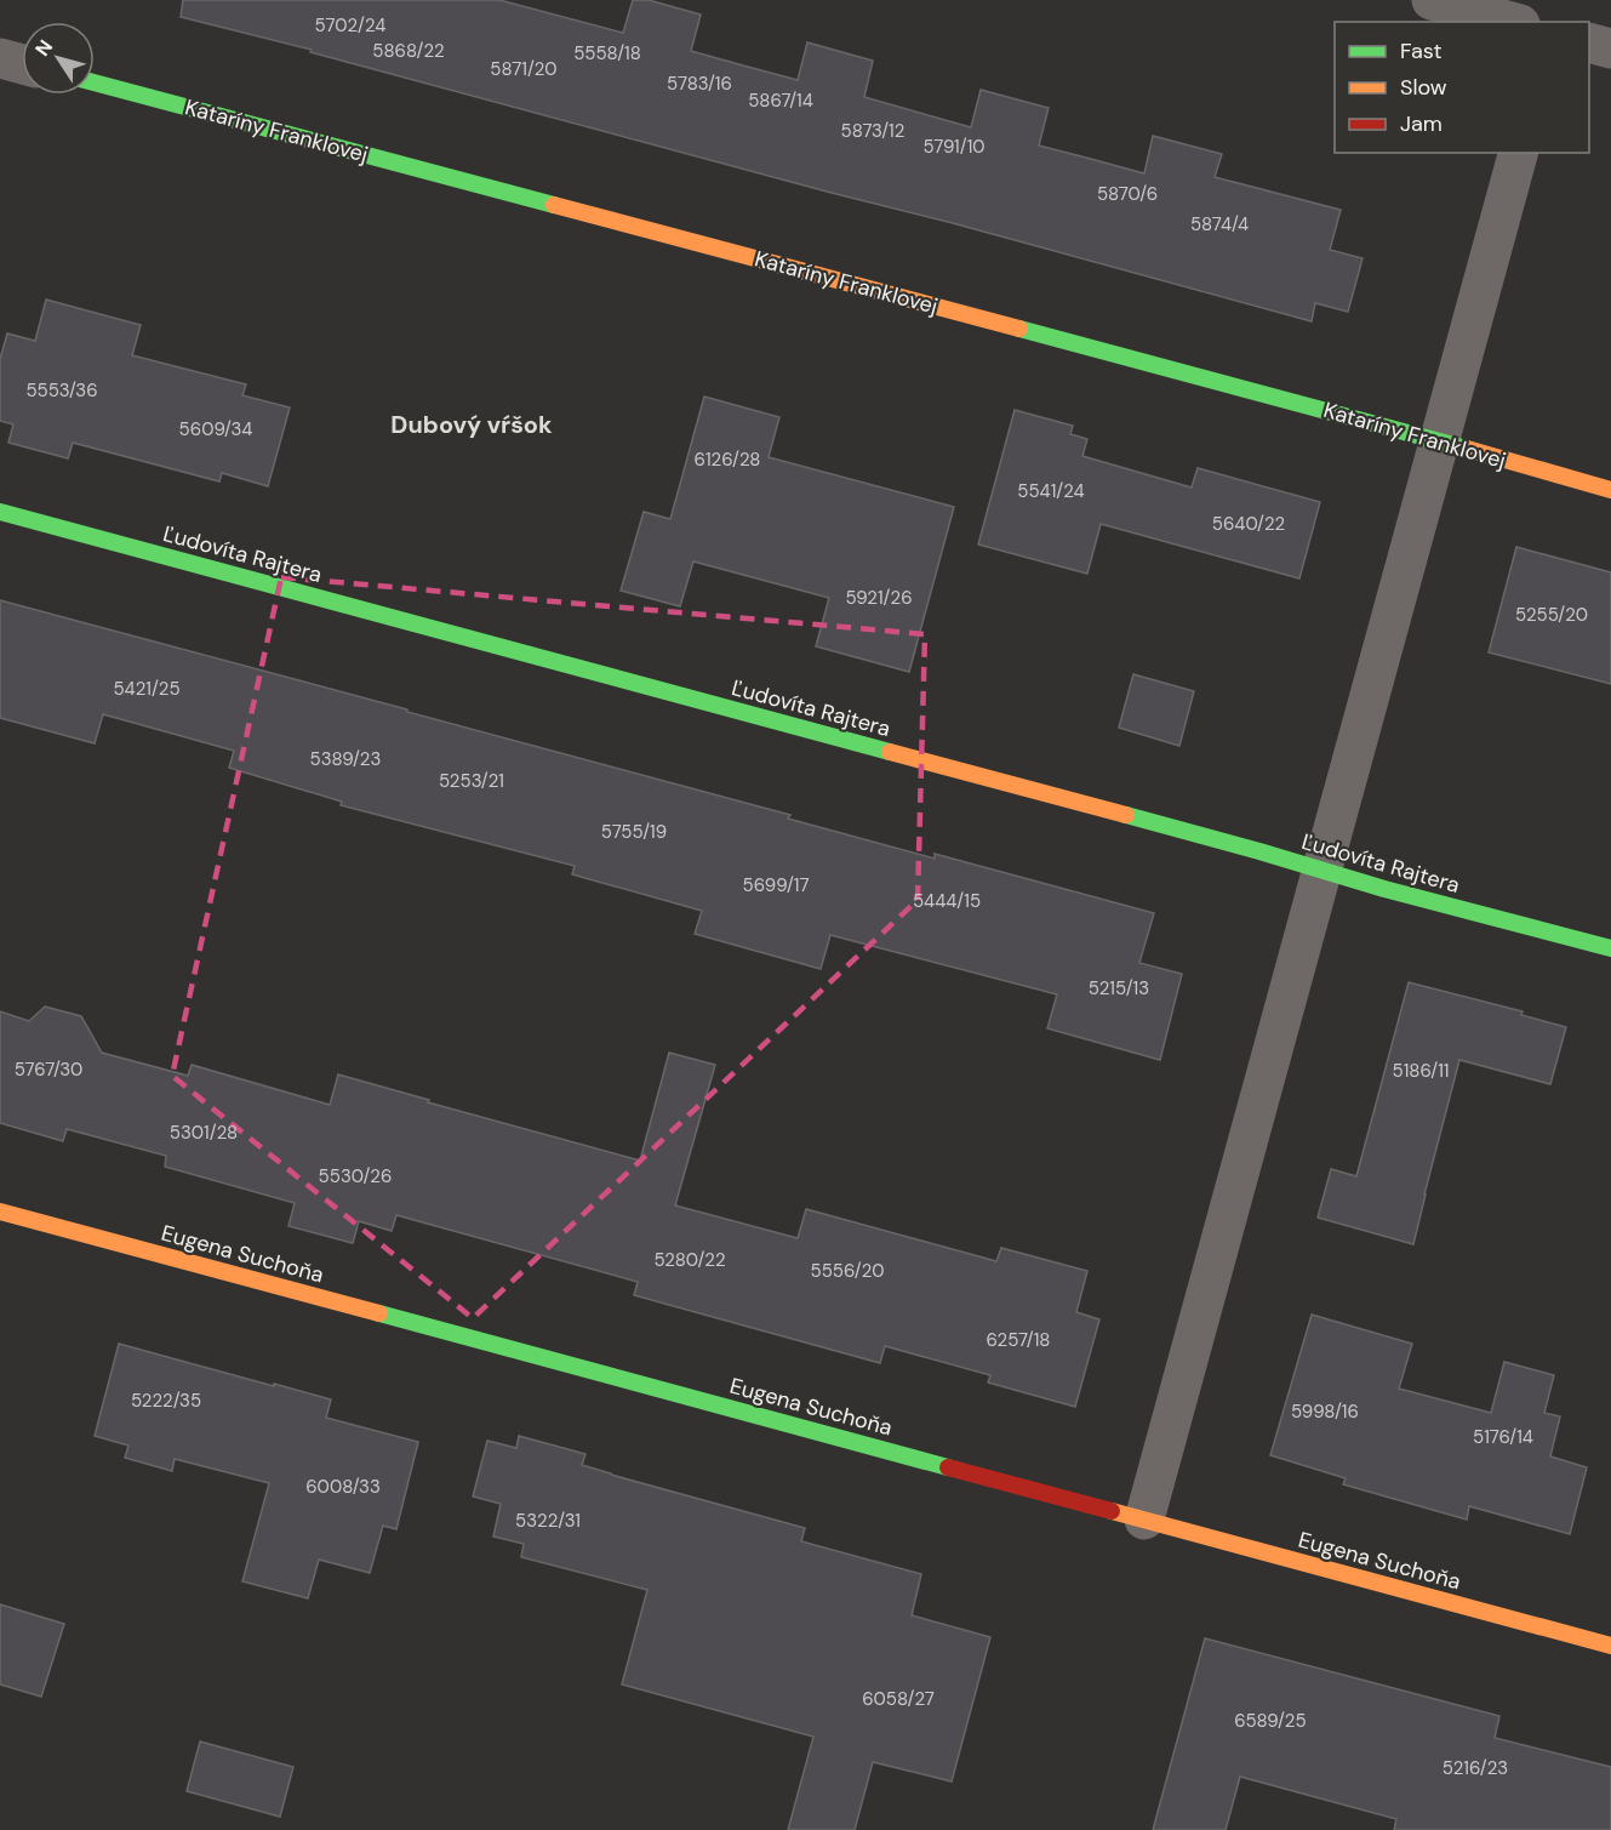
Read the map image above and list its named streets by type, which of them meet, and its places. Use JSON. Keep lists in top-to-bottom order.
{
  "streets": {
    "street": ["Kataríny Franklovej", "Ľudovíta Rajtera", "Eugena Suchoňa"]
  },
  "districts": ["Dubový vŕšok"],
  "house_numbers": [
    "5702/24",
    "5868/22",
    "5558/18",
    "5871/20",
    "5783/16",
    "5867/14",
    "5873/12",
    "5791/10",
    "5870/6",
    "5874/4",
    "5553/36",
    "5609/34",
    "6126/28",
    "5541/24",
    "5640/22",
    "5921/26",
    "5255/20",
    "5421/25",
    "5389/23",
    "5253/21",
    "5755/19",
    "5699/17",
    "5444/15",
    "5215/13",
    "5767/30",
    "5186/11",
    "5301/28",
    "5530/26",
    "5280/22",
    "5556/20",
    "6257/18",
    "5222/35",
    "5998/16",
    "5176/14",
    "6008/33",
    "5322/31",
    "6058/27",
    "6589/25",
    "5216/23"
  ],
  "legend": ["Fast", "Slow", "Jam"],
  "north": "top left"
}
